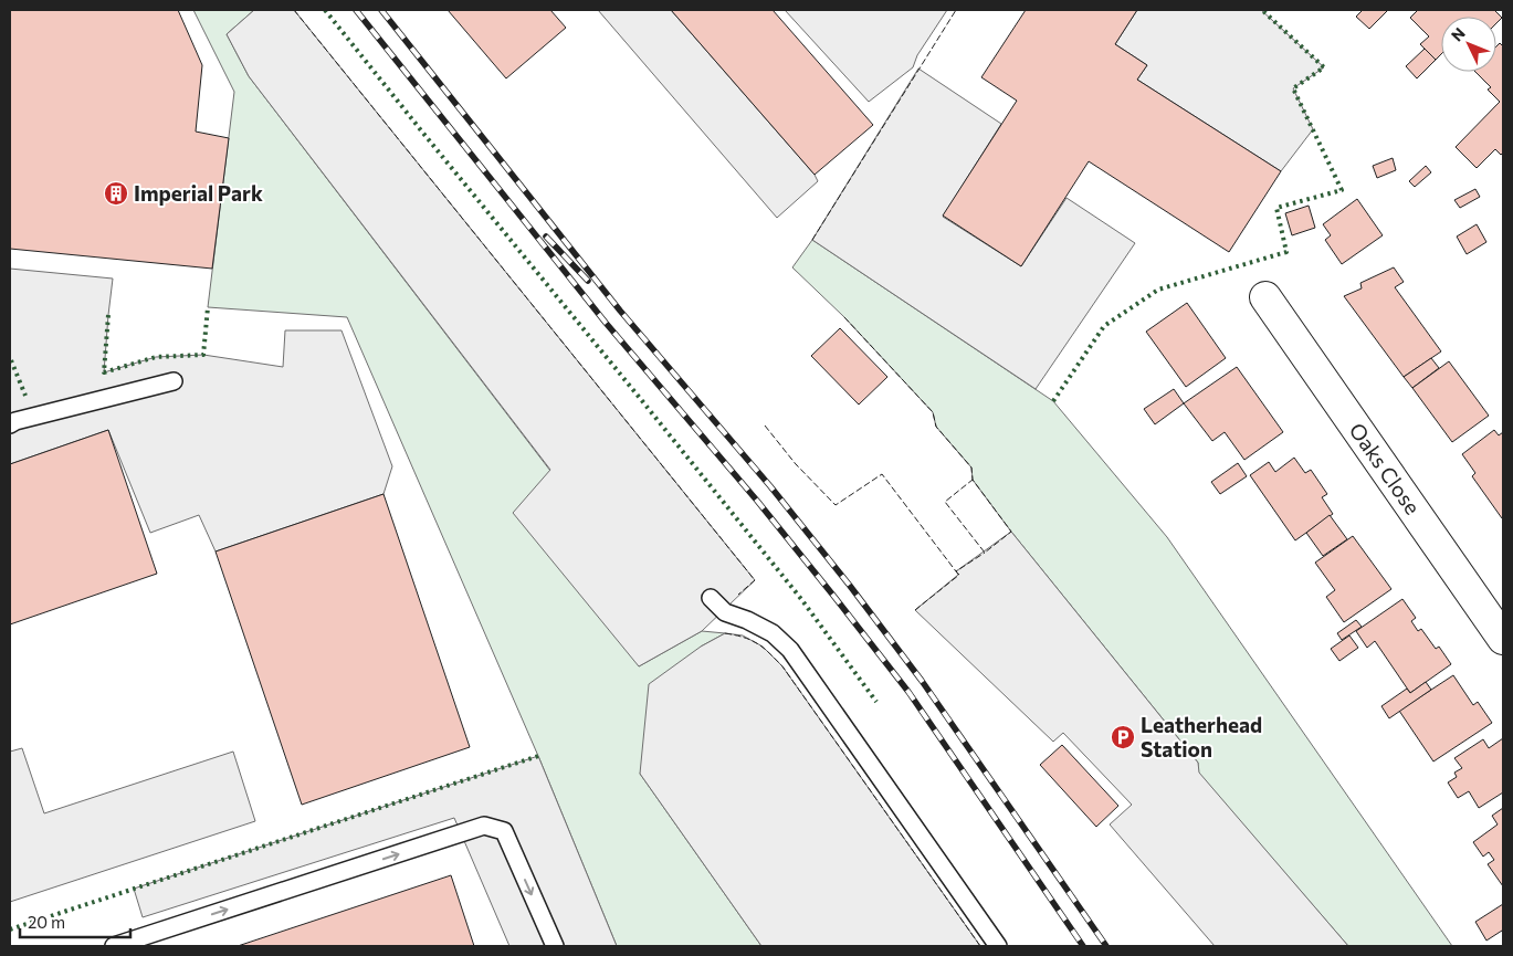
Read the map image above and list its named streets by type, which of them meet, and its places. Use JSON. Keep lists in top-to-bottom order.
{
  "streets": {
    "street": ["Oaks Close"]
  },
  "places": {
    "building": ["Imperial Park"],
    "parking": ["Leatherhead Station"]
  },
  "scale_bar": "20 m",
  "north": "top left"
}
